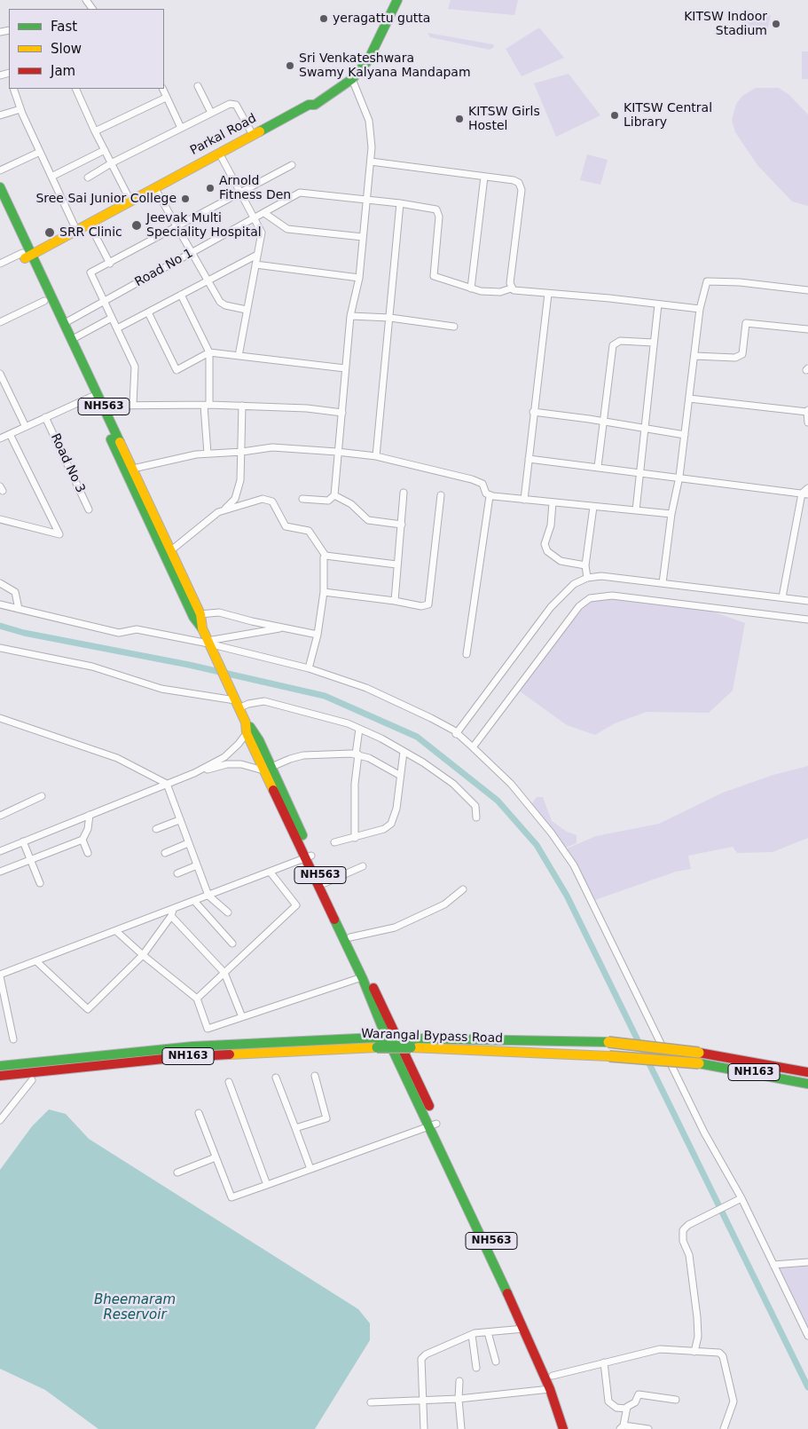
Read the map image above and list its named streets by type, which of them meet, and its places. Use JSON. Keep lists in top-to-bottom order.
{
  "streets": {
    "main road": [
      "Parkal Road",
      "NH563",
      "Warangal Bypass Road",
      "NH163"
    ],
    "street": ["Road No 1", "Road No 3"]
  },
  "crossings": [
    ["Parkal Road", "NH563"],
    ["Road No 1", "NH563"]
  ],
  "water": ["Bheemaram Reservoir"],
  "places": [
    "yeragattu gutta",
    "KITSW Indoor Stadium",
    "Sri Venkateshwara Swamy Kalyana Mandapam",
    "KITSW Central Library",
    "KITSW Girls Hostel",
    "Arnold Fitness Den",
    "Sree Sai Junior College",
    "Jeevak Multi Speciality Hospital",
    "SRR Clinic"
  ],
  "legend": ["Fast", "Slow", "Jam"]
}
